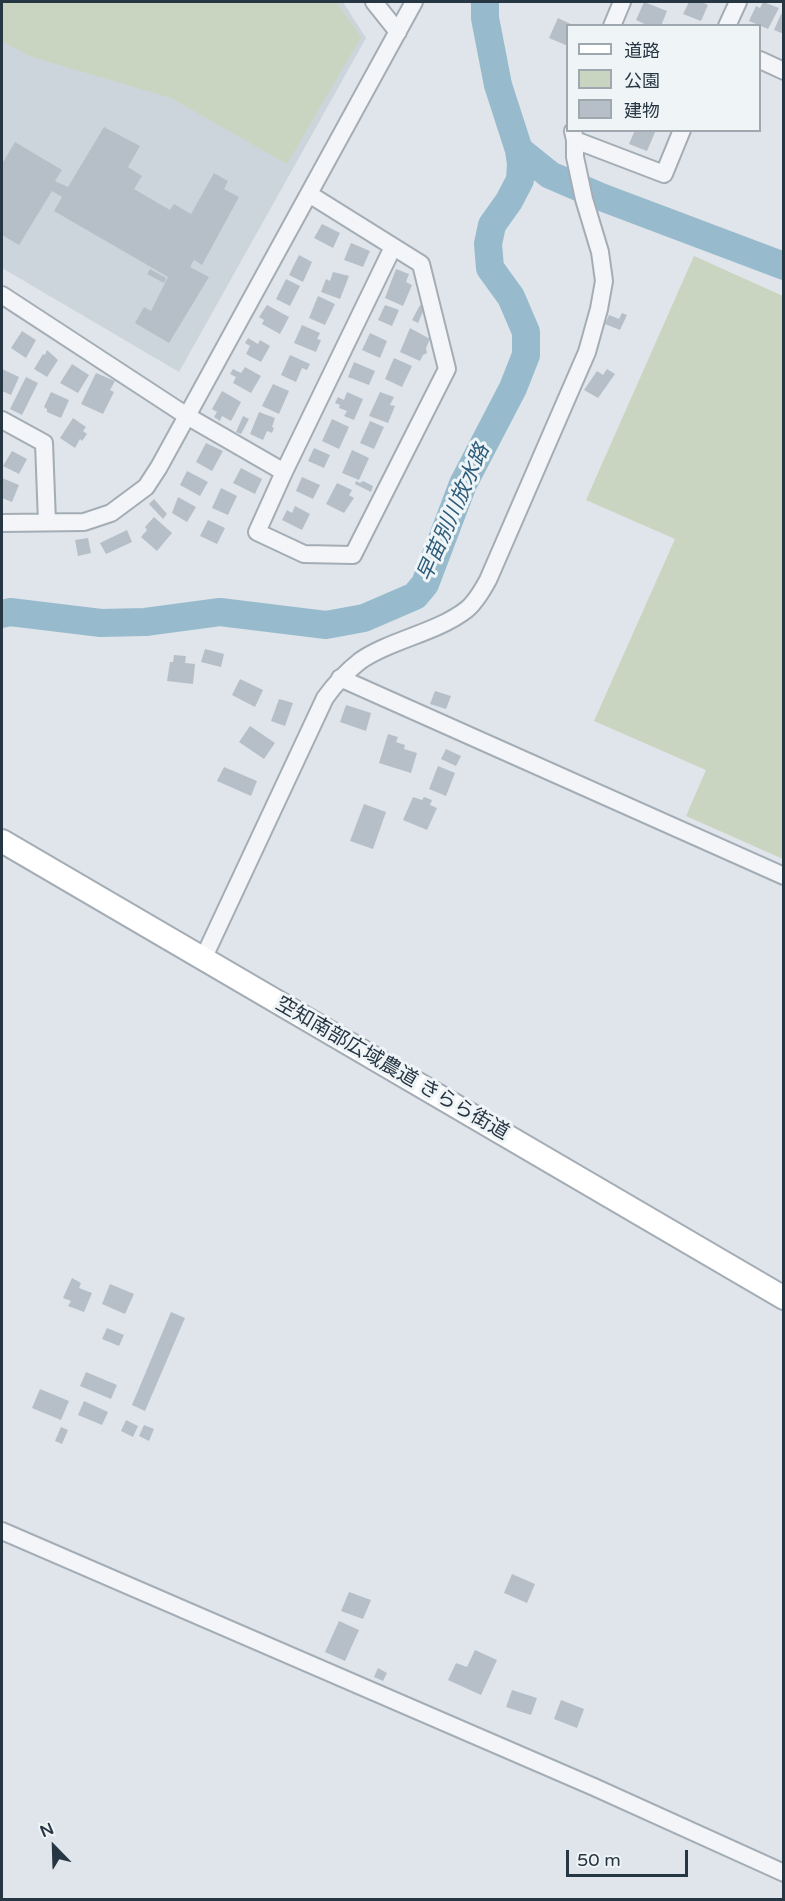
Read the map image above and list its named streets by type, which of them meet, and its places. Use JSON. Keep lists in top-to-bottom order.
{
  "streets": {
    "street": ["空知南部広域農道 きらら街道"]
  },
  "water": ["早苗別川放水路"],
  "legend": ["道路", "公園", "建物"],
  "scale_bar": "50 m",
  "north": "top left"
}
